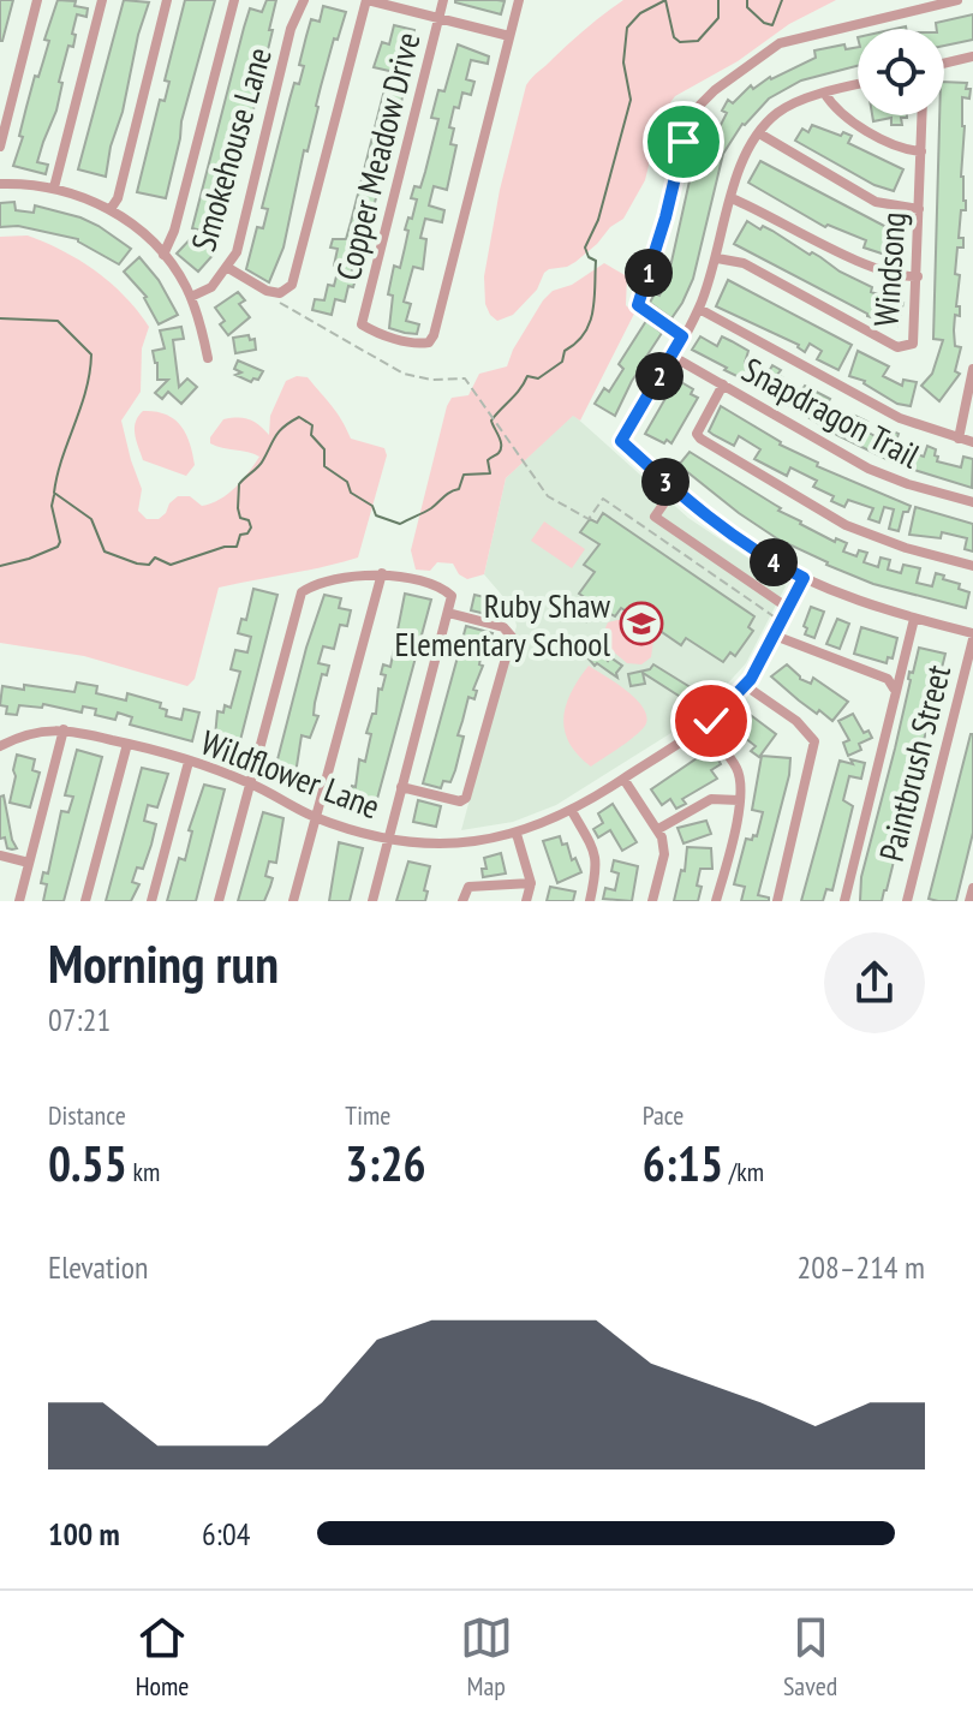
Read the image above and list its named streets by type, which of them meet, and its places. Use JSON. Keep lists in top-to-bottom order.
{
  "streets": {
    "street": [
      "Smokehouse Lane",
      "Copper Meadow Drive",
      "Windsong",
      "Snapdragon Trail",
      "Paintbrush Street",
      "Wildflower Lane"
    ]
  },
  "places": {
    "school or university": ["Ruby Shaw Elementary School"]
  },
  "page": {
    "pins": [
      "1",
      "2",
      "3",
      "4"
    ],
    "heading": ["Morning run", "07:21"],
    "stats": [
      ["Distance", "0.55 km"],
      ["Time", "3:26"],
      ["Pace", "6:15 /km"]
    ],
    "chart": ["Elevation", "208–214 m"],
    "list": [
      {
        "name": "100 m",
        "note": "6:04"
      }
    ],
    "tabs": ["Home", "Map", "Saved"]
  }
}
